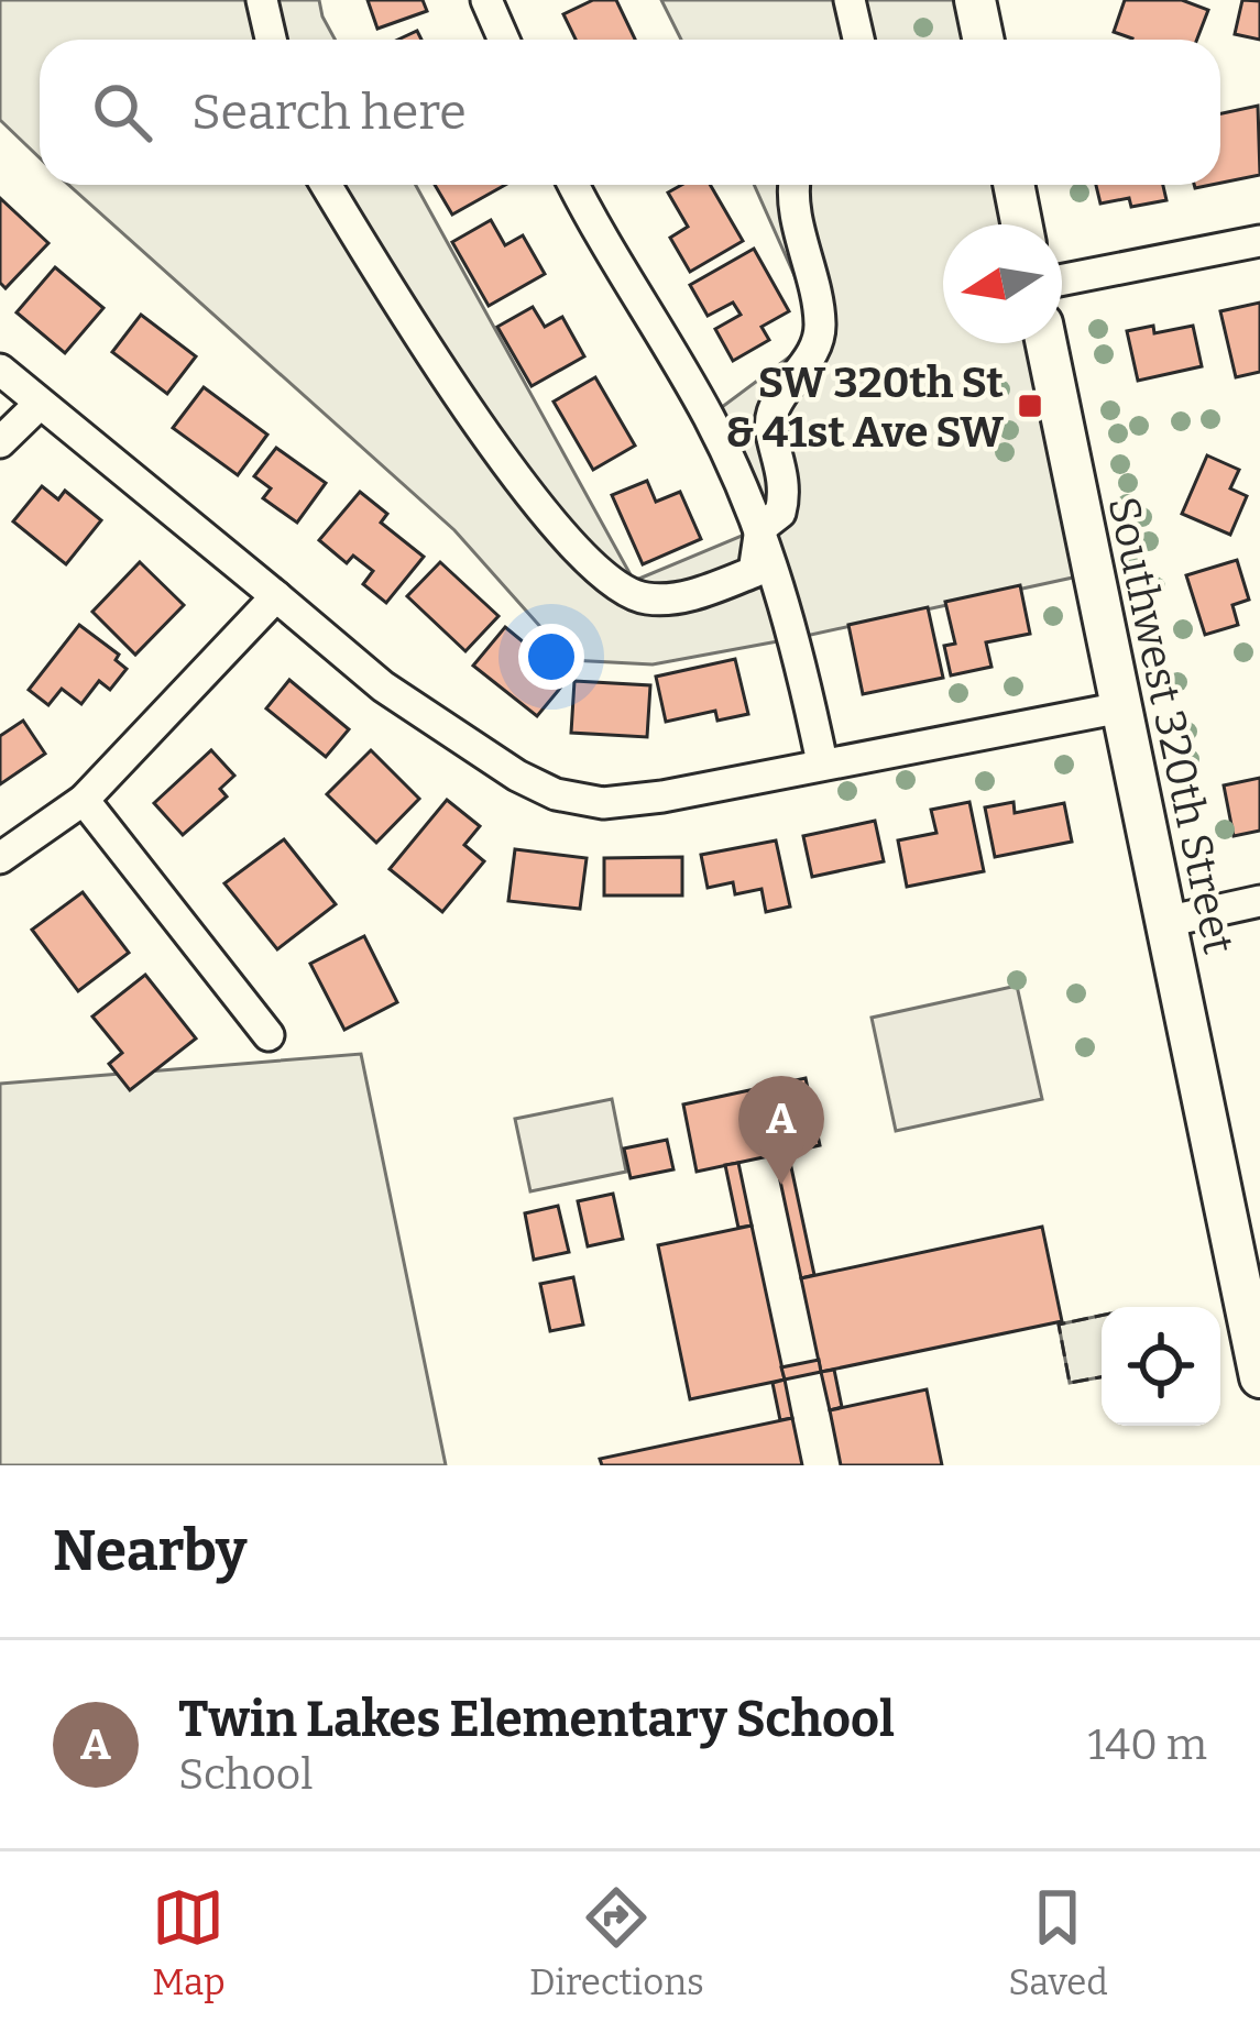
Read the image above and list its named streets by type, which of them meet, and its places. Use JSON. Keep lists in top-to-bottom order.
{
  "streets": {
    "main road": ["Southwest 320th Street"]
  },
  "places": {
    "transit": ["SW 320th St & 41st Ave SW"]
  },
  "north": "left",
  "page": {
    "search": "Search here",
    "pins": "A",
    "heading": "Nearby",
    "list": [
      {
        "mark": "A",
        "name": "Twin Lakes Elementary School",
        "note": "School",
        "value": "140 m"
      }
    ],
    "nav": ["Map", "Directions", "Saved"]
  }
}
